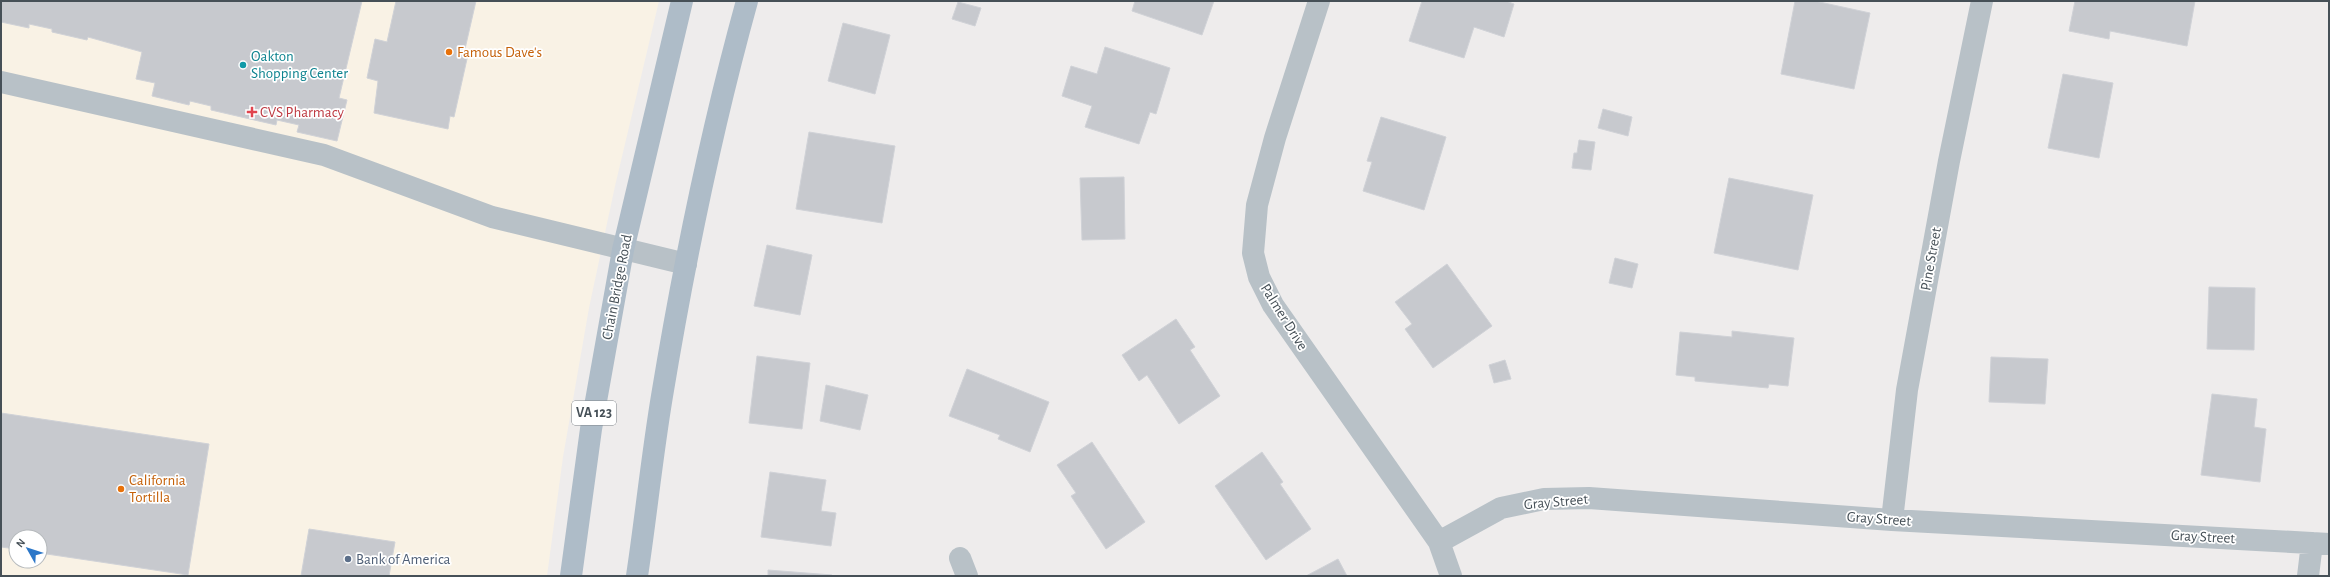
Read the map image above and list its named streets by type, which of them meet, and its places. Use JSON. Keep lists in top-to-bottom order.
{
  "streets": {
    "main road": ["Chain Bridge Road", "VA 123"],
    "street": ["Pine Street", "Palmer Drive", "Gray Street"]
  },
  "crossings": [
    ["Pine Street", "Gray Street"],
    ["Palmer Drive", "Gray Street"]
  ],
  "places": {
    "other": [
      "Famous Dave's",
      "Oakton Shopping Center",
      "California Tortilla",
      "Bank of America"
    ],
    "health": ["CVS Pharmacy"]
  },
  "north": "top left"
}
